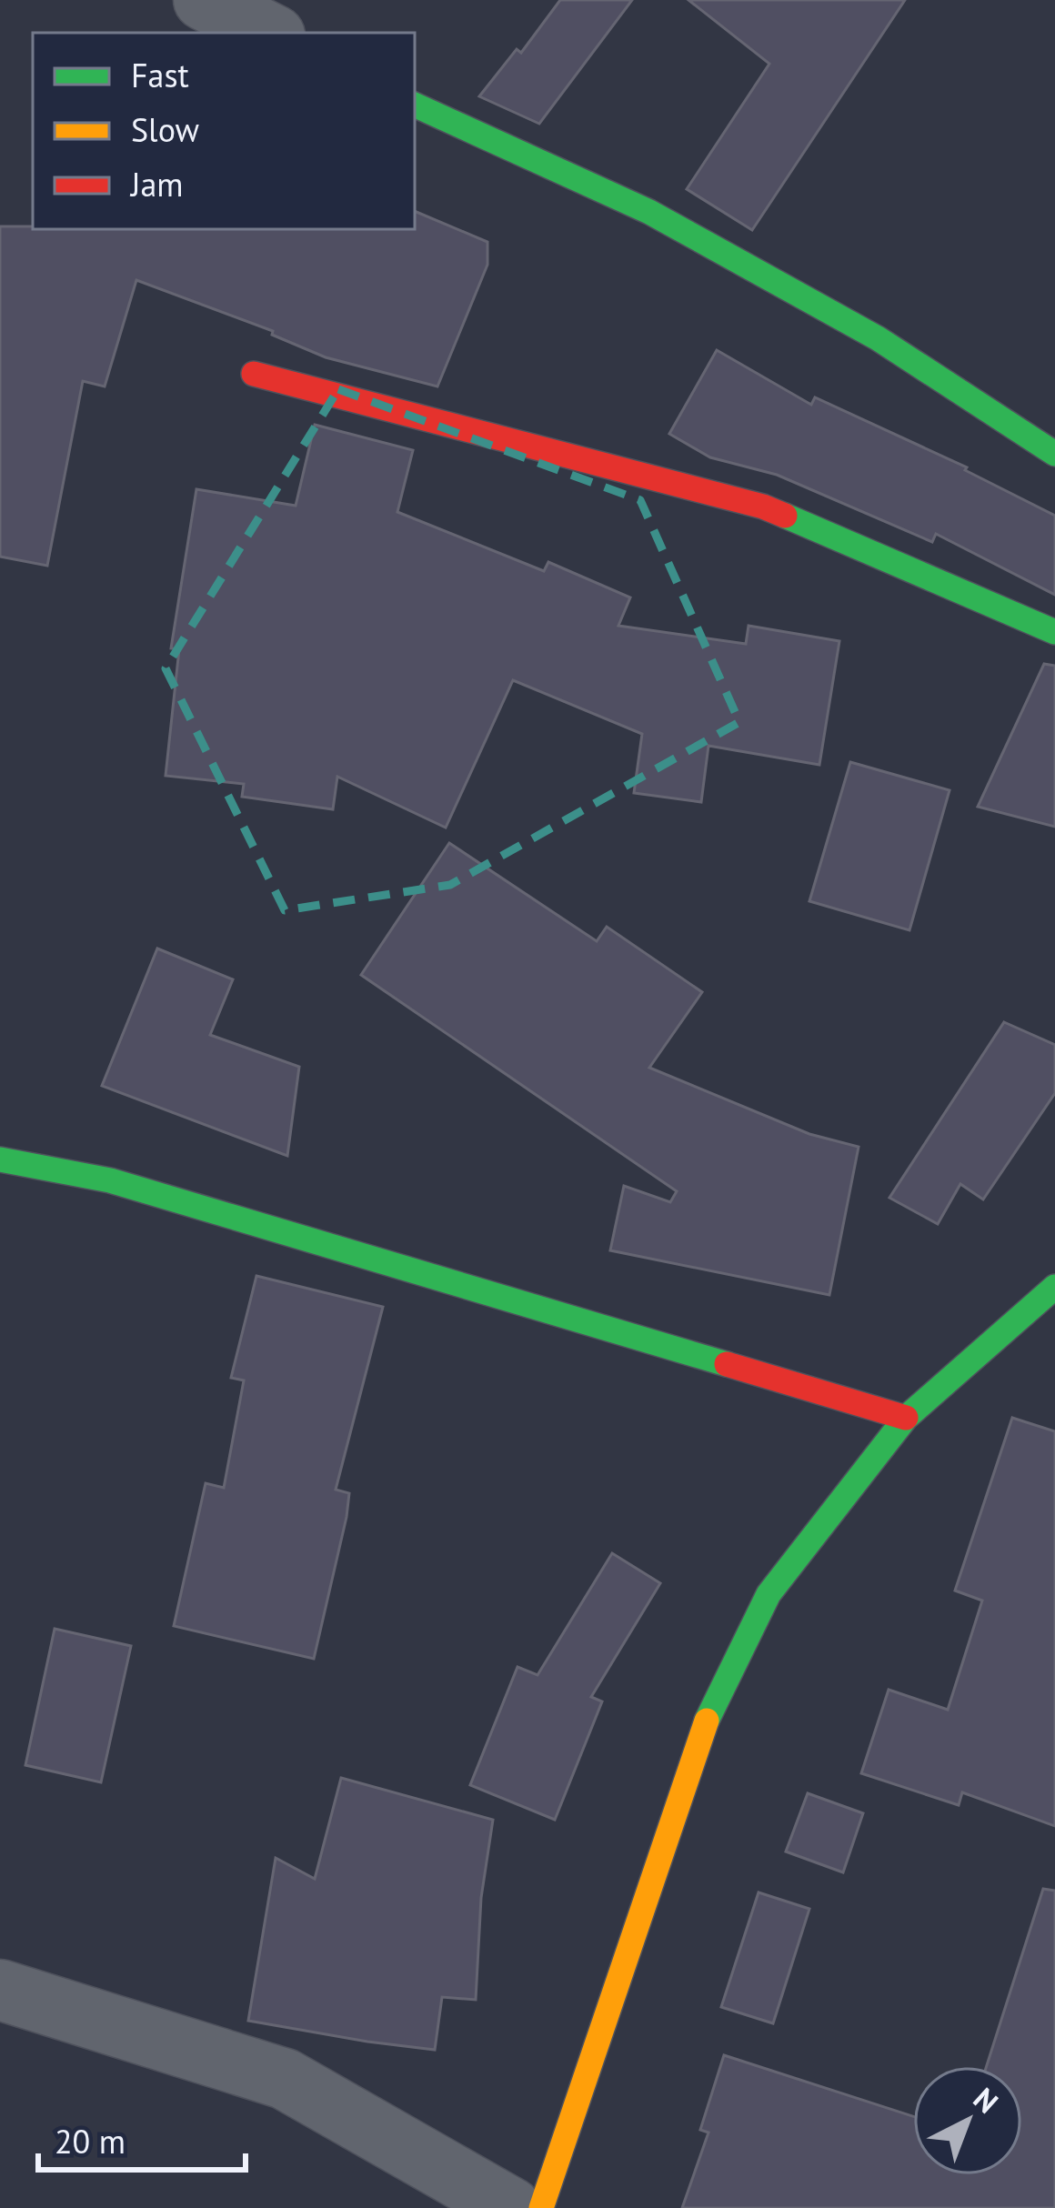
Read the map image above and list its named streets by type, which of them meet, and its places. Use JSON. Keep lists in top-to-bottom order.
{
  "legend": ["Fast", "Slow", "Jam"],
  "scale_bar": "20 m",
  "north": "top right"
}
